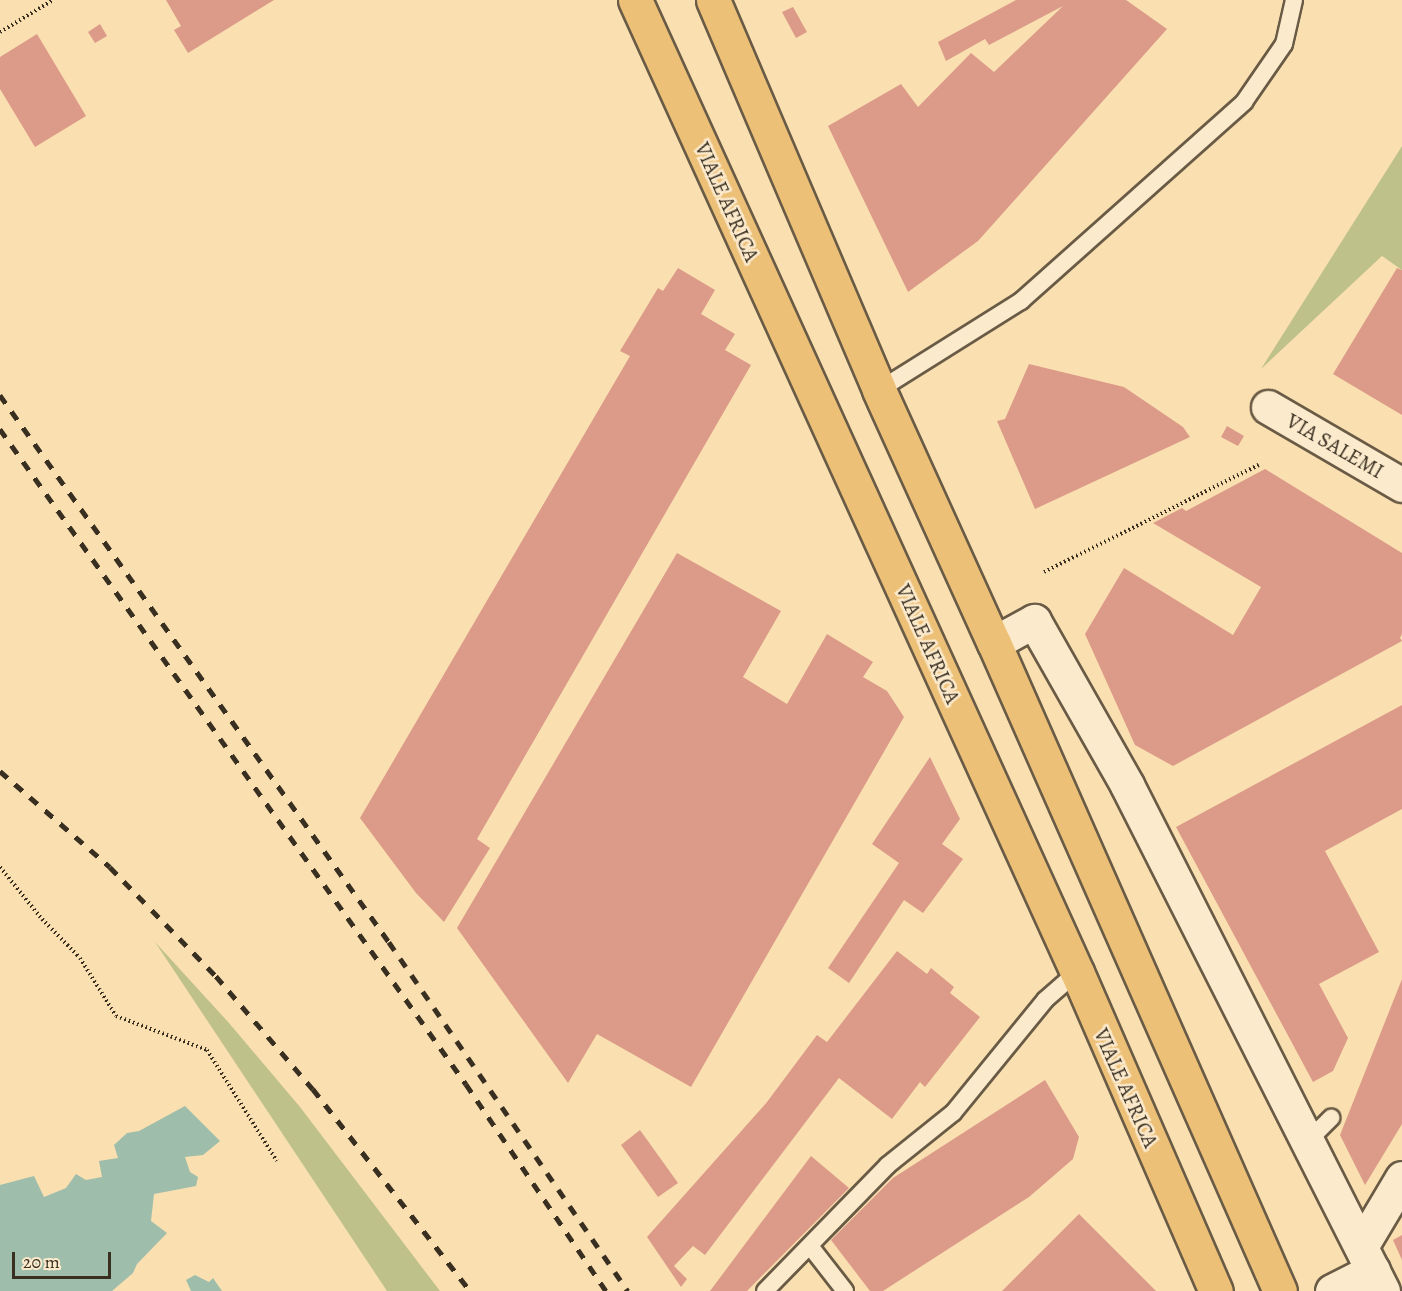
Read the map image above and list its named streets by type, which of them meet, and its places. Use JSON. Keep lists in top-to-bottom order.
{
  "streets": {
    "main road": ["VIALE AFRICA"],
    "street": ["VIA SALEMI"]
  },
  "scale_bar": "20 m"
}
